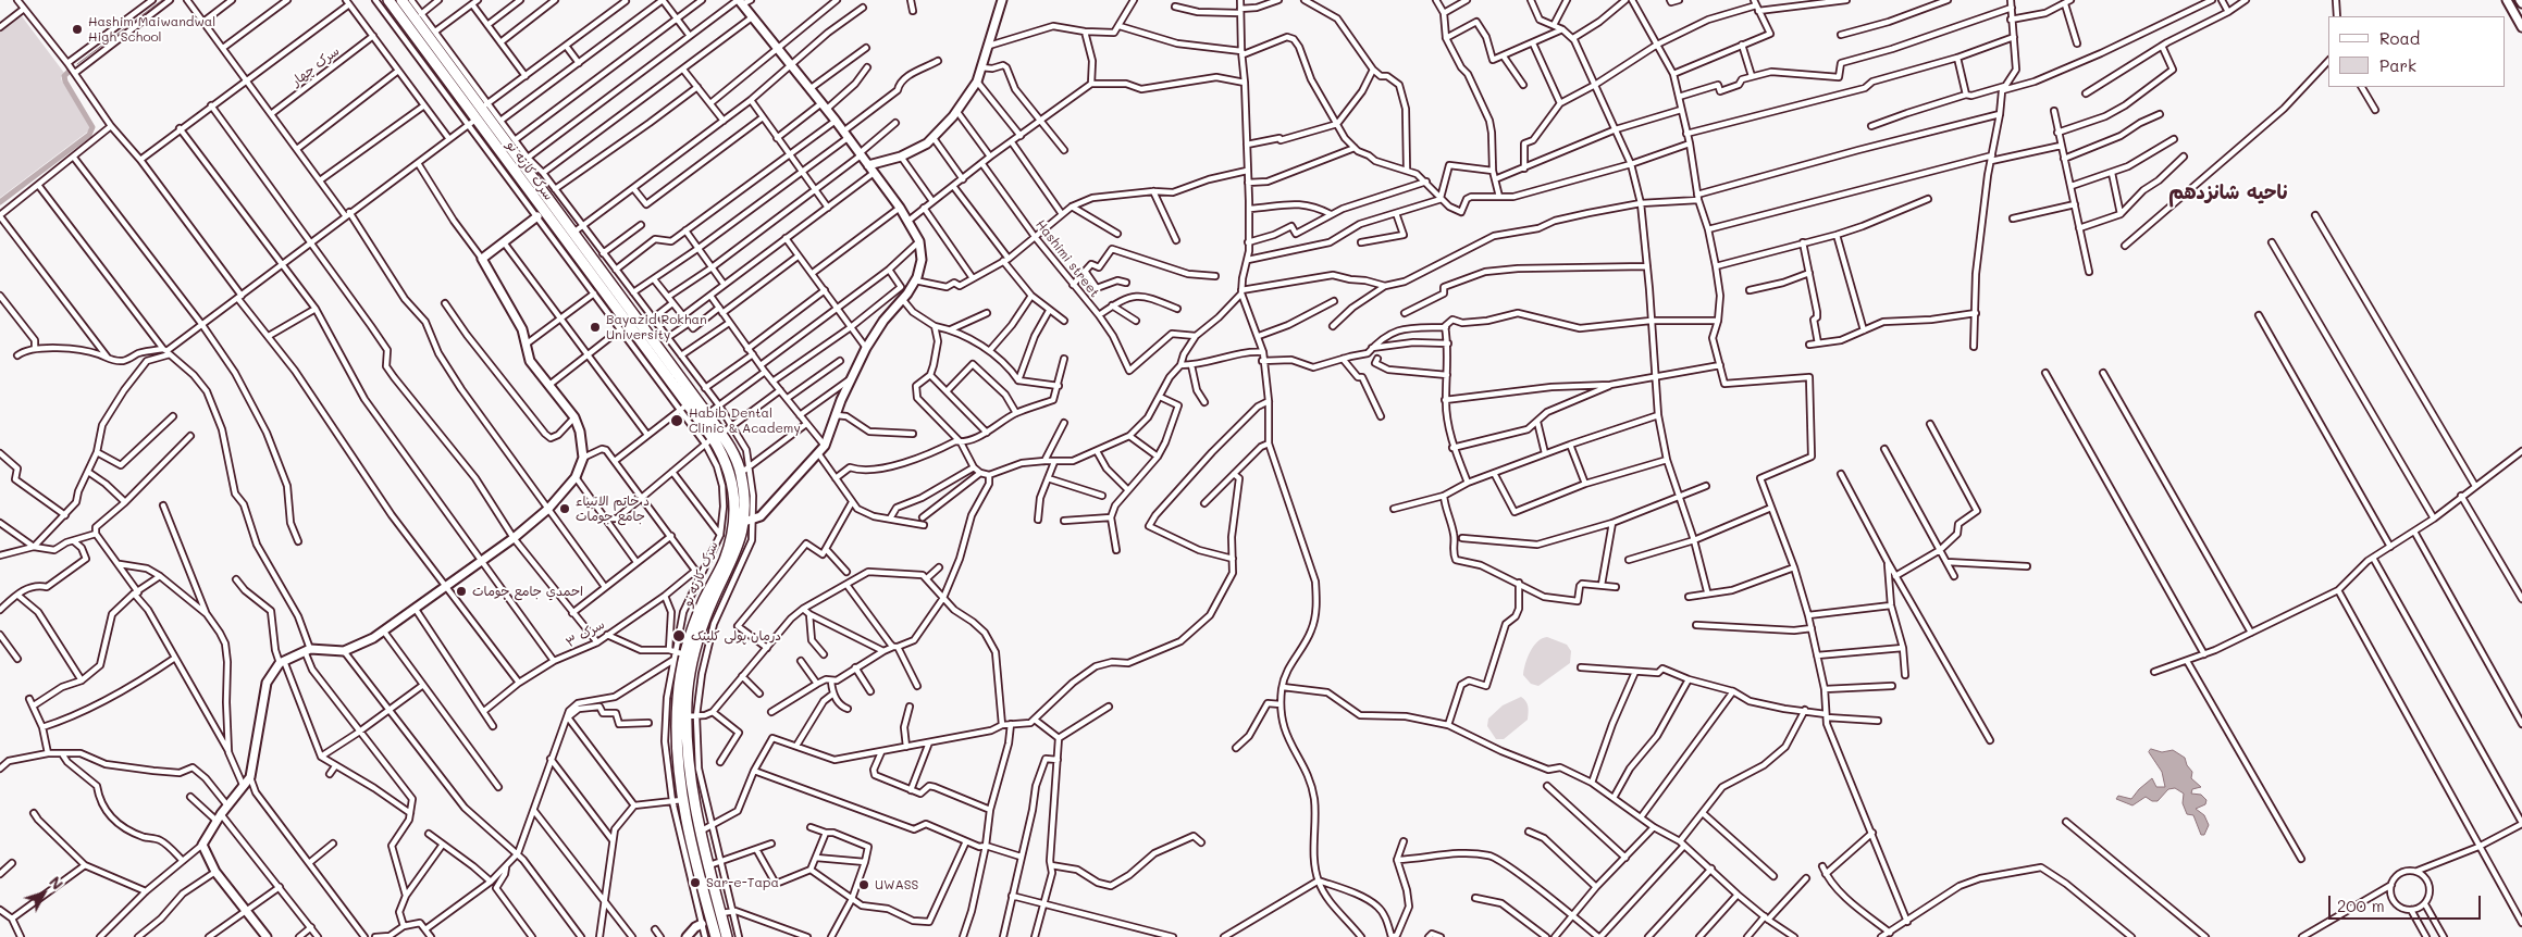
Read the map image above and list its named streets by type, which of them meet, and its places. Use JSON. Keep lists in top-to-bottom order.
{
  "streets": {
    "highway": ["سرک کارته نو"],
    "street": ["سرک چهار", "Hashimi street", "سرک ۳"]
  },
  "districts": ["ناحیه شانزدهم"],
  "places": [
    "Hashim Maiwandwal High School",
    "Bayazid Rokhan University",
    "Habib Dental Clinic & Academy",
    "د خاتم الانبیاء جامع جومات",
    "احمدي جامع جومات",
    "درمان پولی کلینک",
    "Sar-e-Tapa",
    "UWASS"
  ],
  "legend": ["Road", "Park"],
  "scale_bar": "200 m",
  "north": "top right"
}
